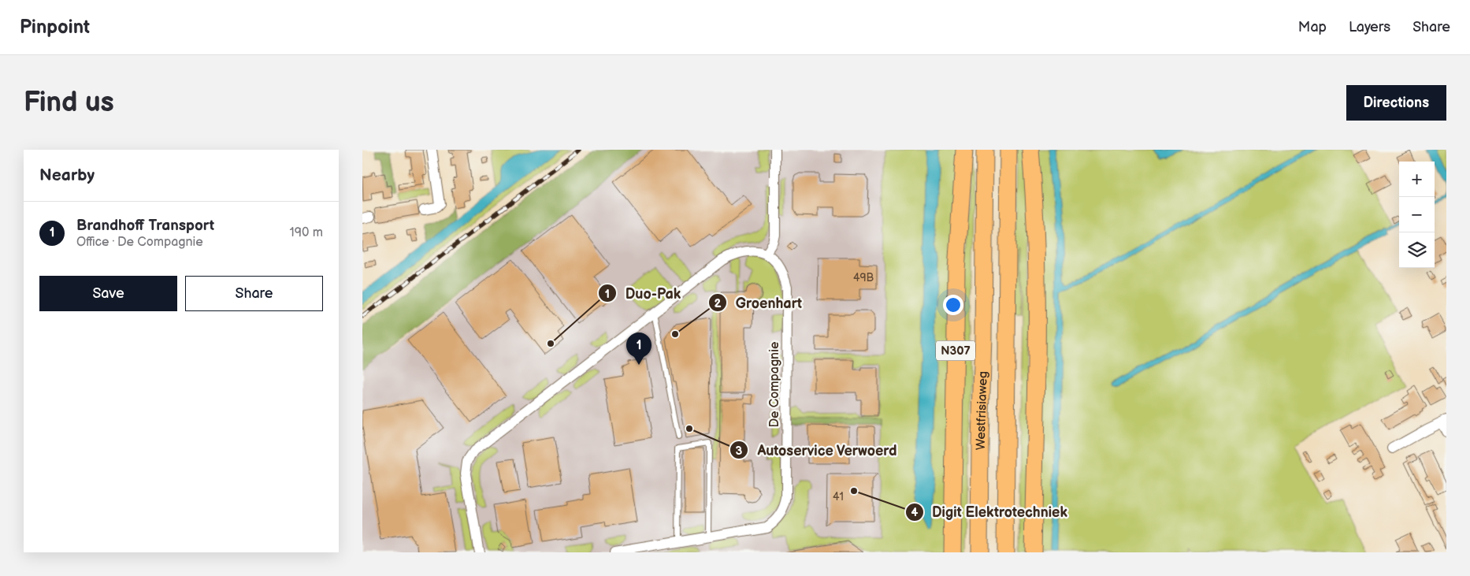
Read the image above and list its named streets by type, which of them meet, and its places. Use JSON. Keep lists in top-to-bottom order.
{
  "streets": {
    "highway": ["N307", "Westfrisiaweg"],
    "street": ["De Compagnie"]
  },
  "places": [
    "Groenhart",
    "Duo-Pak",
    "Autoservice Verwoerd",
    "Digit Elektrotechniek"
  ],
  "house_numbers": ["49B", "41"],
  "page": {
    "header": "Pinpoint",
    "nav": ["Map", "Layers", "Share"],
    "buttons": [
      "Directions",
      ["Save", "Share"]
    ],
    "title": "Find us",
    "heading": "Nearby",
    "map_buttons": ["+", "−"],
    "list": [
      {
        "mark": "1",
        "name": "Brandhoff Transport",
        "note": "Office · De Compagnie",
        "value": "190 m"
      }
    ],
    "pins": "1"
  }
}
